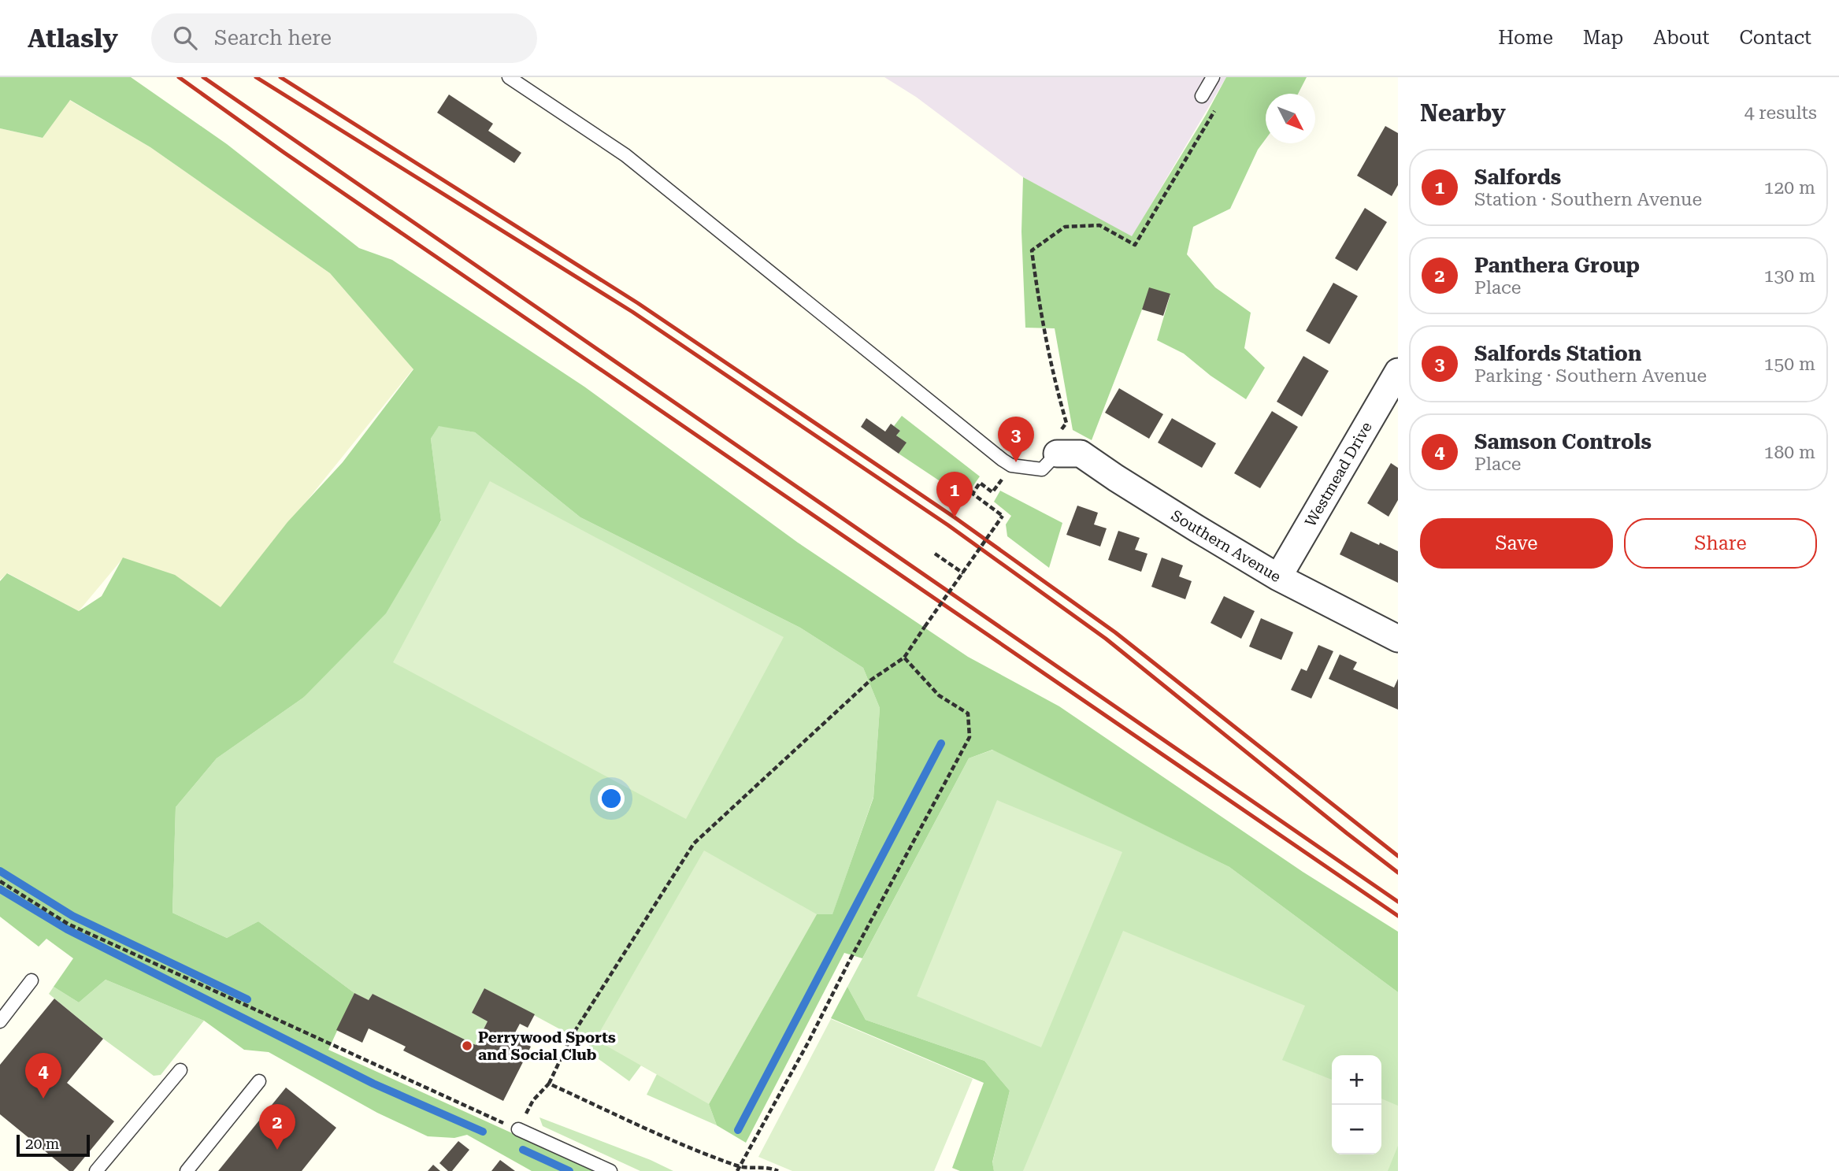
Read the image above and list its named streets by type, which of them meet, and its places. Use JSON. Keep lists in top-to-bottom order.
{
  "streets": {
    "street": ["Westmead Drive", "Southern Avenue"]
  },
  "crossings": [
    ["Westmead Drive", "Southern Avenue"]
  ],
  "places": ["Perrywood Sports and Social Club"],
  "scale_bar": "20 m",
  "north": "bottom right",
  "page": {
    "header": "Atlasly",
    "search": "Search here",
    "nav": [
      "Home",
      "Map",
      "About",
      "Contact"
    ],
    "heading": ["Nearby", "4 results"],
    "list": [
      {
        "mark": "1",
        "name": "Salfords",
        "note": "Station · Southern Avenue",
        "value": "120 m"
      },
      {
        "mark": "2",
        "name": "Panthera Group",
        "note": "Place",
        "value": "130 m"
      },
      {
        "mark": "3",
        "name": "Salfords Station",
        "note": "Parking · Southern Avenue",
        "value": "150 m"
      },
      {
        "mark": "4",
        "name": "Samson Controls",
        "note": "Place",
        "value": "180 m"
      }
    ],
    "pins": [
      "3",
      "1",
      "4",
      "2"
    ],
    "buttons": ["Save", "Share"],
    "map_buttons": ["+", "−"],
    "scale": "20 m"
  }
}
